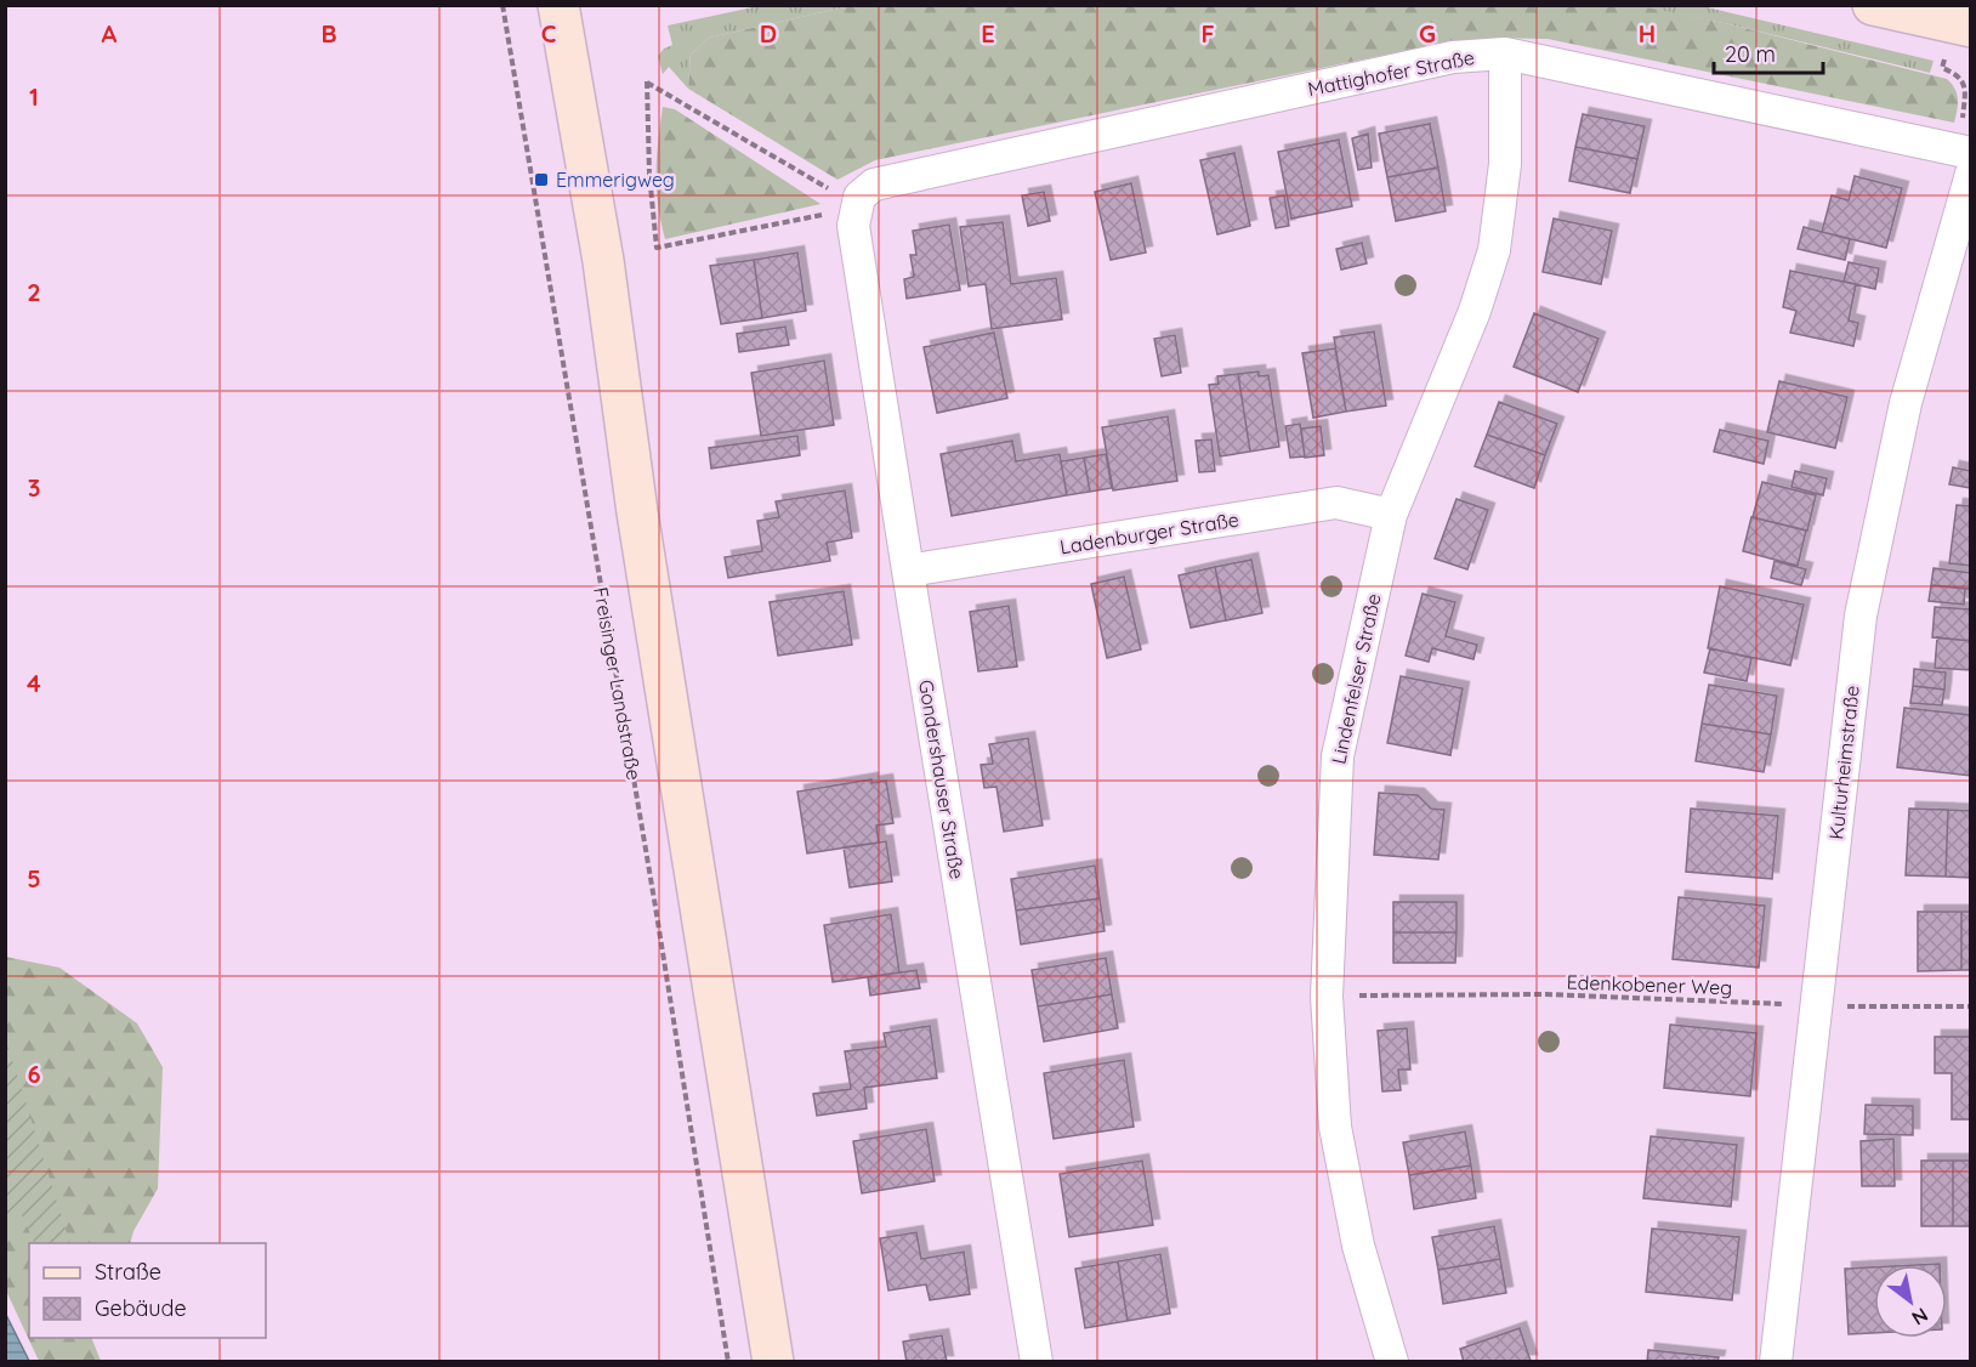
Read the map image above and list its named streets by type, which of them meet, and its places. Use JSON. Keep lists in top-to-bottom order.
{
  "streets": {
    "street": [
      "Mattighofer Straße",
      "Ladenburger Straße",
      "Lindenfelser Straße",
      "Kulturheimstraße",
      "Gondershauser Straße"
    ],
    "path": ["Freisinger Landstraße", "Edenkobener Weg"]
  },
  "crossings": [
    ["Mattighofer Straße", "Lindenfelser Straße"],
    ["Mattighofer Straße", "Gondershauser Straße"],
    ["Ladenburger Straße", "Lindenfelser Straße"],
    ["Ladenburger Straße", "Gondershauser Straße"],
    ["Lindenfelser Straße", "Edenkobener Weg"],
    ["Kulturheimstraße", "Edenkobener Weg"]
  ],
  "places": {
    "transit": ["Emmerigweg"]
  },
  "legend": ["Straße", "Gebäude"],
  "scale_bar": "20 m",
  "north": "bottom right",
  "grid": {
    "columns": [
      "A",
      "B",
      "C",
      "D",
      "E",
      "F",
      "G",
      "H"
    ],
    "rows": [
      "1",
      "2",
      "3",
      "4",
      "5",
      "6"
    ]
  }
}
